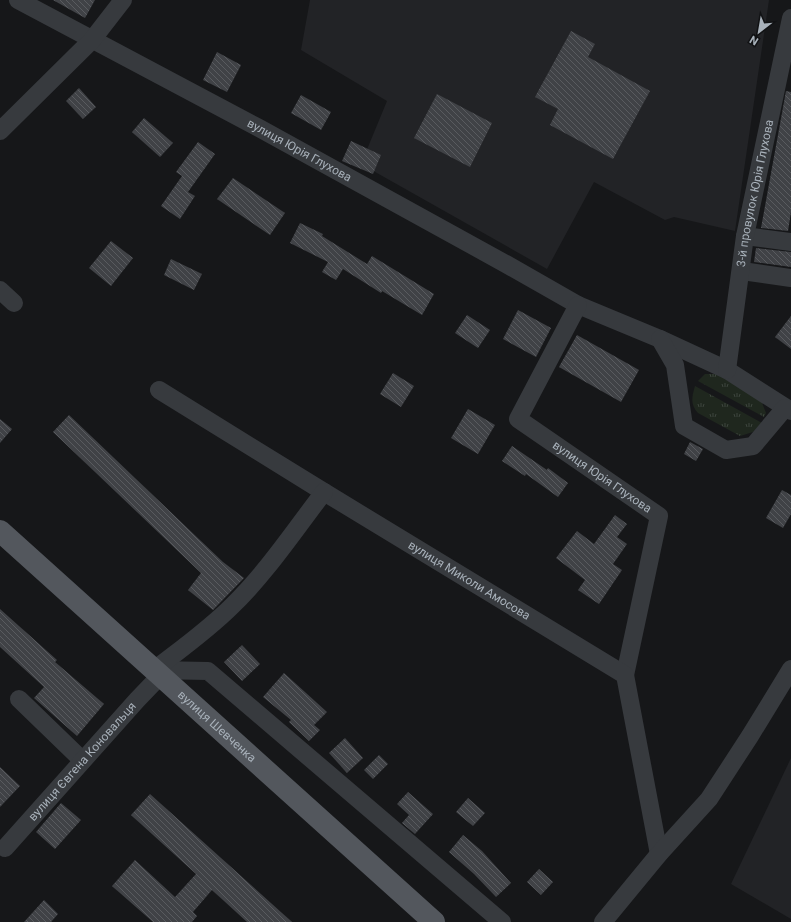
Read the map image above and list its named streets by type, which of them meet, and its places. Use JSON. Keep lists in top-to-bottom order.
{
  "streets": {
    "main road": ["вулиця Шевченка"],
    "street": [
      "вулиця Юрія Глухова",
      "3-й провулок Юрія Глухова",
      "вулиця Миколи Амосова",
      "вулиця Євгена Коновальця"
    ]
  },
  "crossings": [
    ["вулиця Юрія Глухова", "3-й провулок Юрія Глухова"],
    ["вулиця Юрія Глухова", "вулиця Миколи Амосова"],
    ["вулиця Миколи Амосова", "вулиця Євгена Коновальця"],
    ["вулиця Шевченка", "вулиця Євгена Коновальця"]
  ],
  "north": "bottom left"
}
